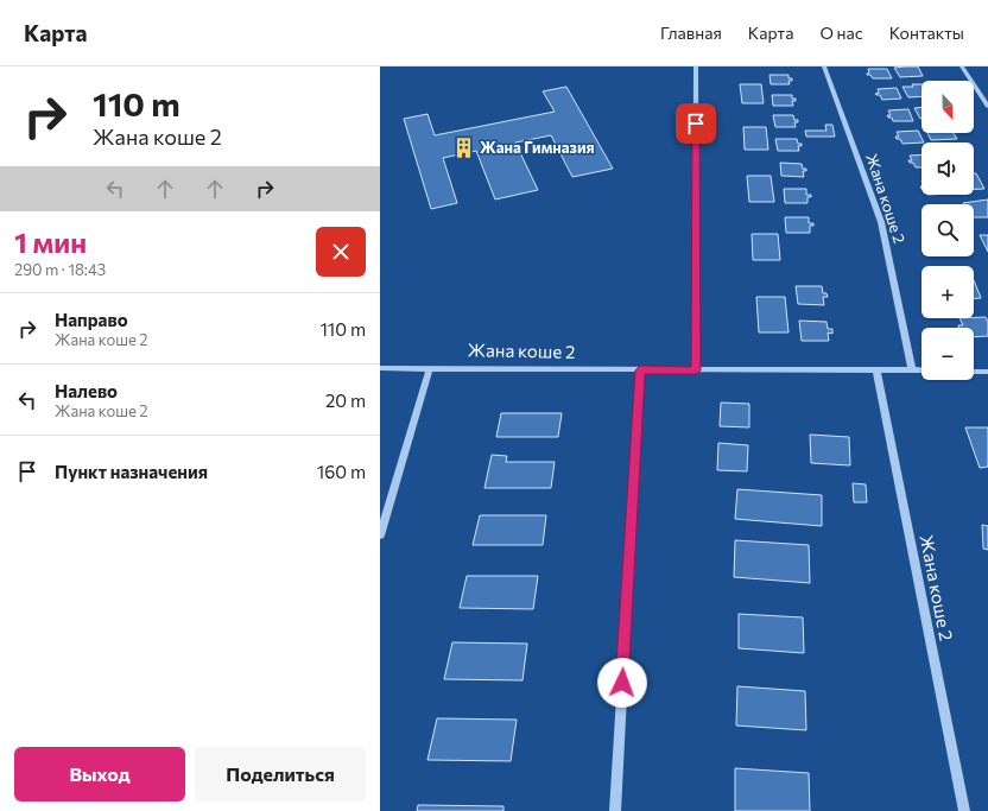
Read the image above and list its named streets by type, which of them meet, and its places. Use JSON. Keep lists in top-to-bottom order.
{
  "streets": {
    "street": ["Жана коше 2"]
  },
  "places": {
    "building": ["Жана Гимназия"]
  },
  "north": "bottom",
  "page": {
    "header": "Карта",
    "nav": [
      "Главная",
      "Карта",
      "О нас",
      "Контакты"
    ],
    "turn": ["110 m", "Жана коше 2"],
    "map_buttons": ["+", "−"],
    "heading": ["1 мин", "290 m · 18:43"],
    "list": [
      {
        "name": "Направо",
        "note": "Жана коше 2",
        "value": "110 m"
      },
      {
        "name": "Налево",
        "note": "Жана коше 2",
        "value": "20 m"
      },
      {
        "name": "Пункт назначения",
        "value": "160 m"
      }
    ],
    "buttons": ["Выход", "Поделиться"]
  }
}
